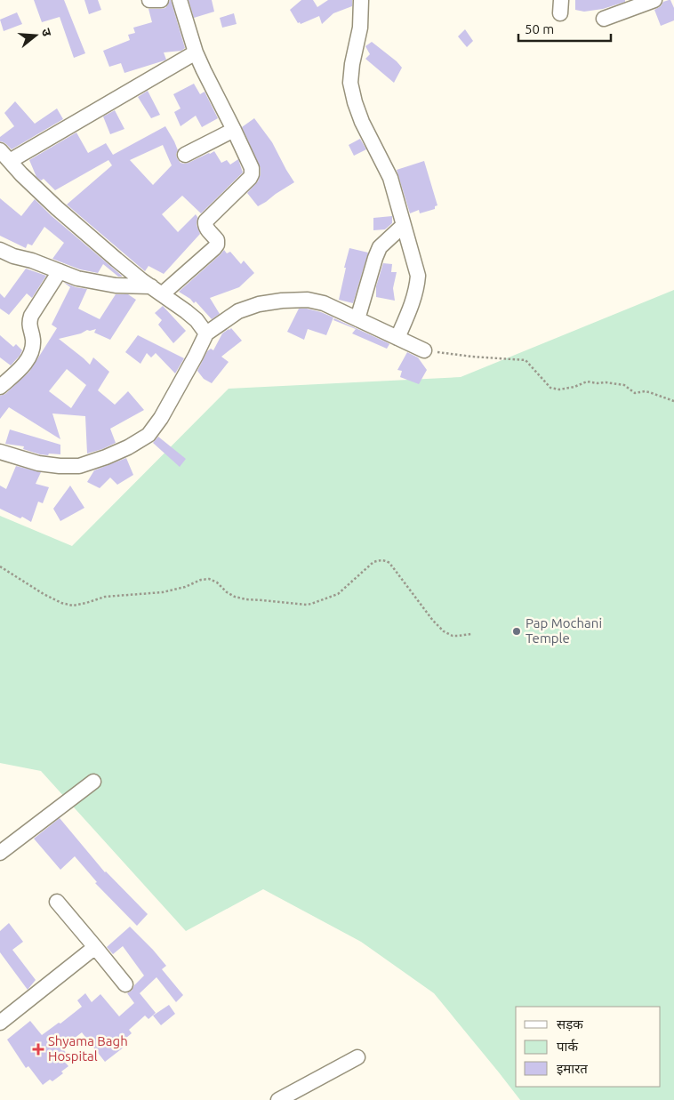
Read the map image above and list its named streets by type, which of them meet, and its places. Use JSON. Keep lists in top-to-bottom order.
{
  "places": {
    "other": ["Pap Mochani Temple"],
    "health": ["Shyama Bagh Hospital"]
  },
  "legend": ["सड़क", "पार्क", "इमारत"],
  "scale_bar": "50 m",
  "north": "right"
}
